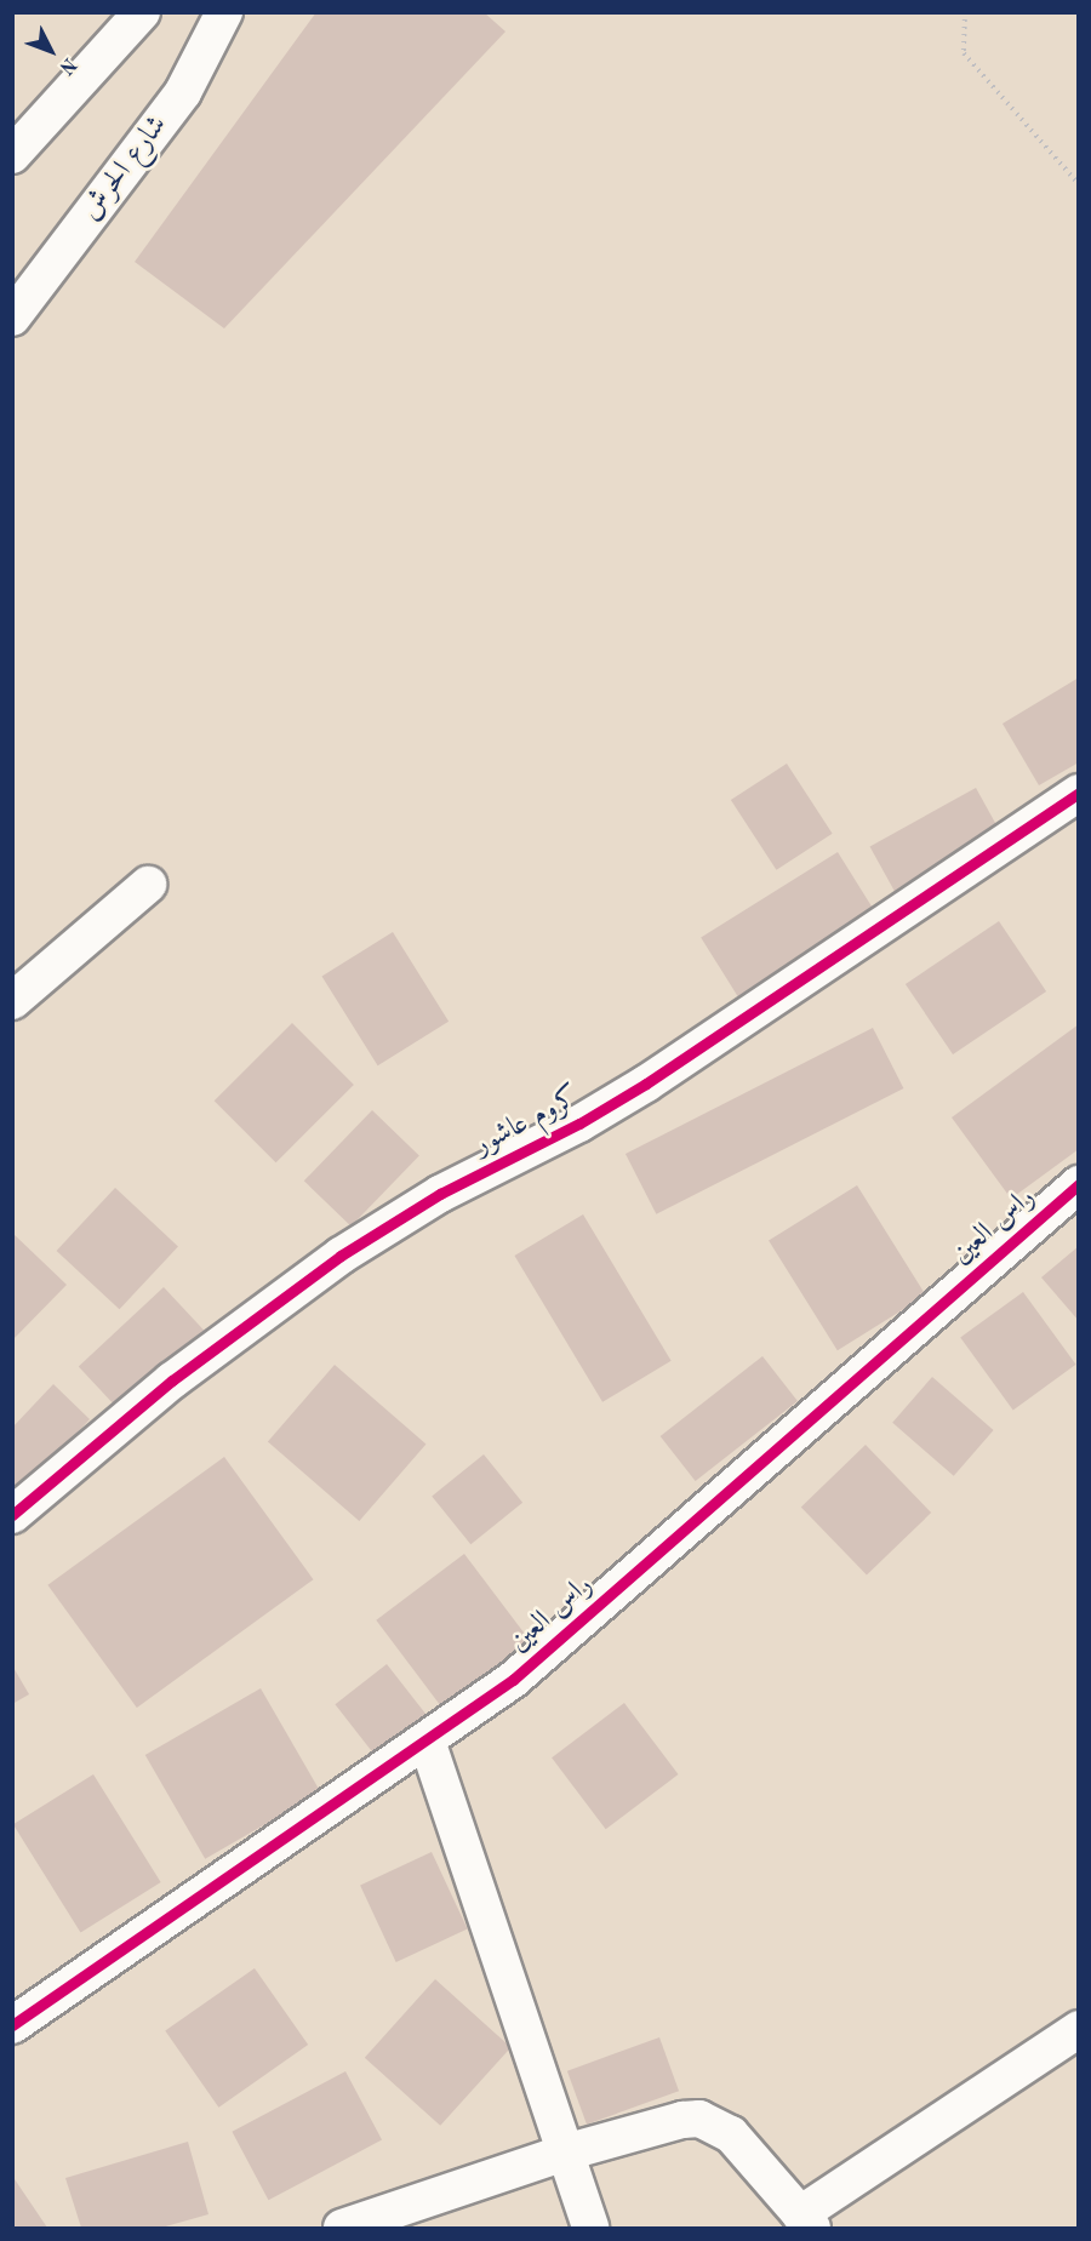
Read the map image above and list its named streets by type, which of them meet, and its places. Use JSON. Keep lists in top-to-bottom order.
{
  "streets": {
    "street": ["شارع الحرش", "كروم عاشور", "راس العين"]
  },
  "north": "bottom right"
}
